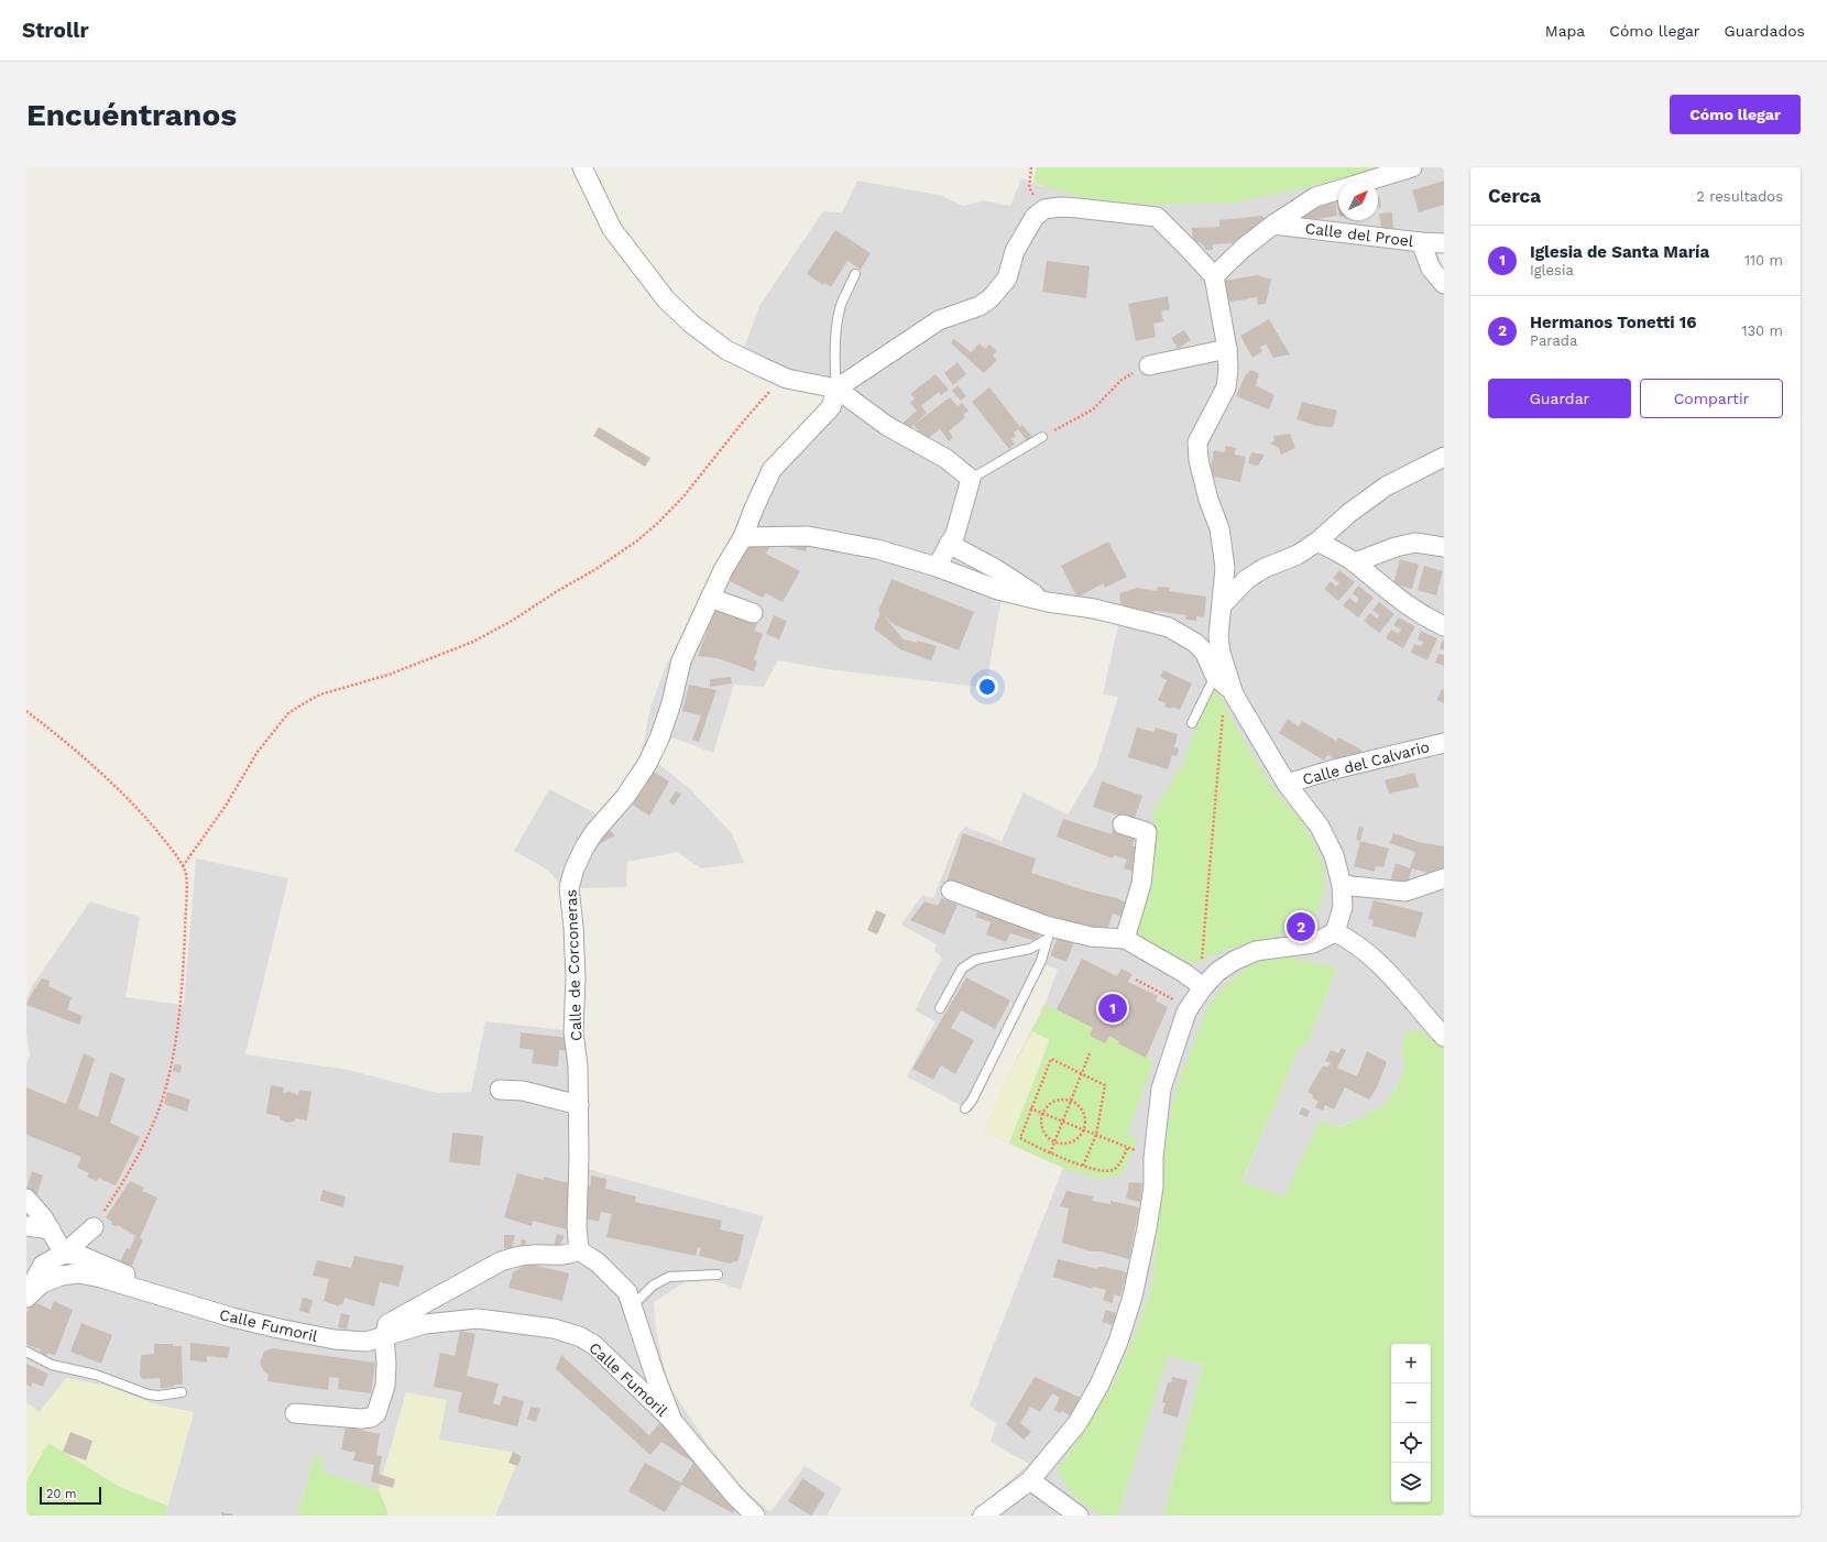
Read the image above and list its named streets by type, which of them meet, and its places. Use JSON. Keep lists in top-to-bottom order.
{
  "streets": {
    "street": [
      "Calle del Proel",
      "Calle del Calvario",
      "Calle de Corconeras",
      "Calle Fumoril"
    ]
  },
  "scale_bar": "20 m",
  "north": "top right",
  "page": {
    "header": "Strollr",
    "nav": ["Mapa", "Cómo llegar", "Guardados"],
    "buttons": [
      "Cómo llegar",
      ["Guardar", "Compartir"]
    ],
    "title": "Encuéntranos",
    "heading": ["Cerca", "2 resultados"],
    "list": [
      {
        "mark": "1",
        "name": "Iglesia de Santa María",
        "note": "Iglesia",
        "value": "110 m"
      },
      {
        "mark": "2",
        "name": "Hermanos Tonetti 16",
        "note": "Parada",
        "value": "130 m"
      }
    ],
    "pins": ["2", "1"],
    "map_buttons": ["+", "−"],
    "scale": "20 m"
  }
}
